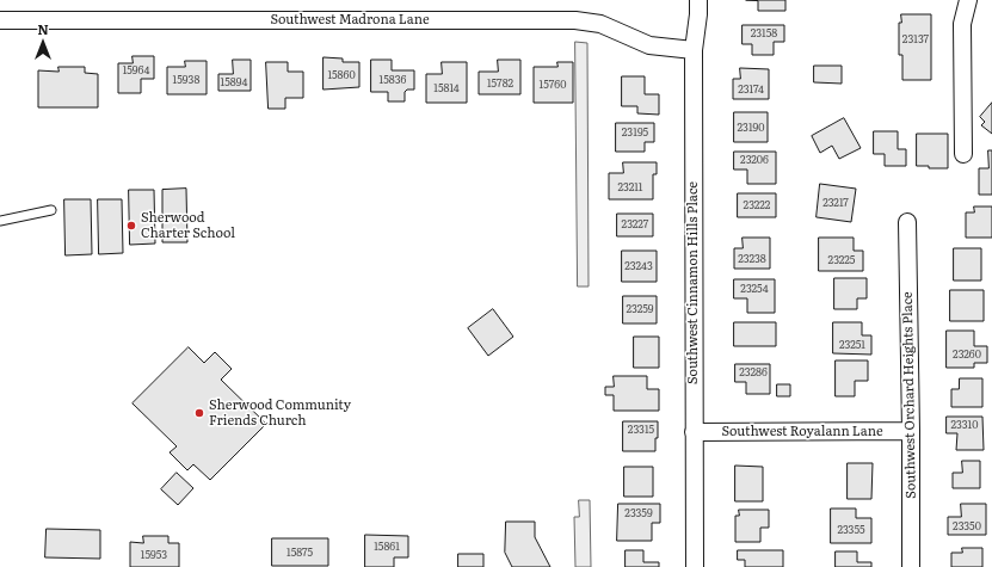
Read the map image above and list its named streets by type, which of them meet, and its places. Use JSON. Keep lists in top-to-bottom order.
{
  "streets": {
    "street": [
      "Southwest Madrona Lane",
      "Southwest Cinnamon Hills Place",
      "Southwest Orchard Heights Place",
      "Southwest Royalann Lane"
    ]
  },
  "crossings": [
    ["Southwest Madrona Lane", "Southwest Cinnamon Hills Place"],
    ["Southwest Cinnamon Hills Place", "Southwest Royalann Lane"],
    ["Southwest Orchard Heights Place", "Southwest Royalann Lane"]
  ],
  "places": ["Sherwood Charter School", "Sherwood Community Friends Church"],
  "house_numbers": [
    "23158",
    "23137",
    "15964",
    "15860",
    "15938",
    "15836",
    "15894",
    "15782",
    "15760",
    "15814",
    "23174",
    "23190",
    "23195",
    "23206",
    "23211",
    "23217",
    "23222",
    "23227",
    "23238",
    "23225",
    "23243",
    "23254",
    "23259",
    "23251",
    "23260",
    "23286",
    "23310",
    "23315",
    "23359",
    "23350",
    "23355",
    "15861",
    "15875",
    "15953"
  ],
  "north": "top"
}
